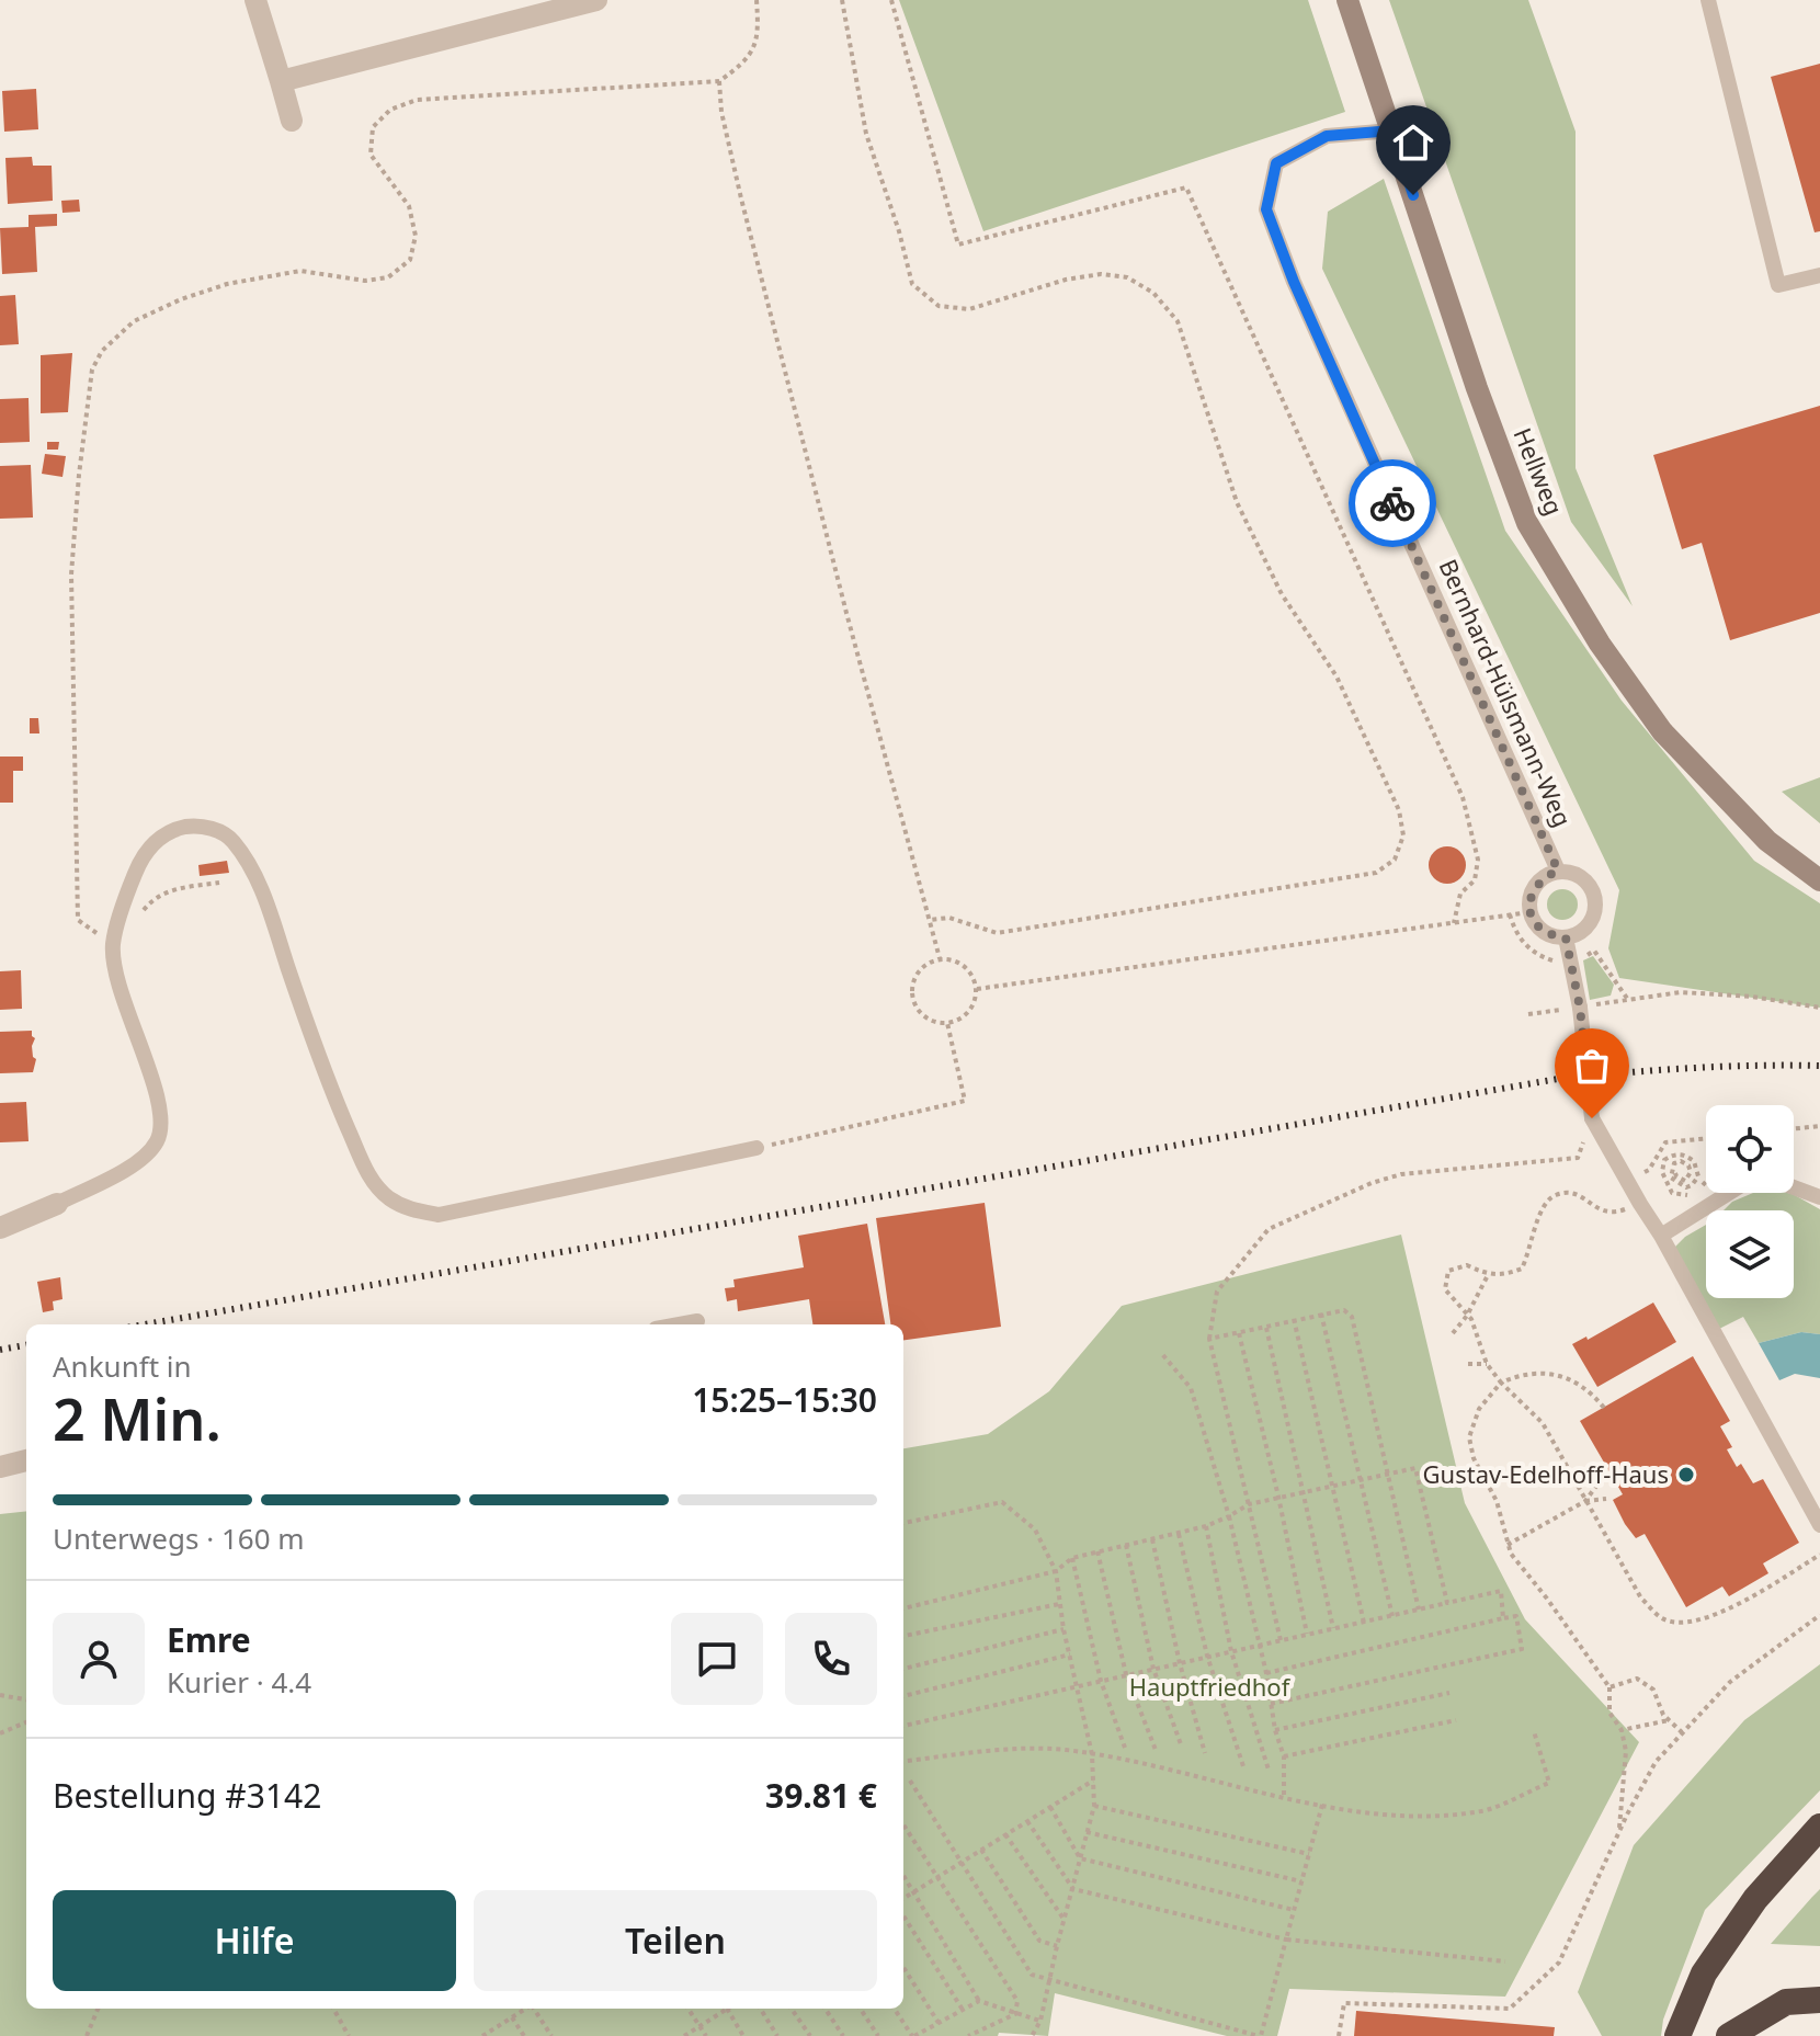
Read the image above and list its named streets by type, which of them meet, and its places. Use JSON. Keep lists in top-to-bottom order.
{
  "streets": {
    "street": ["Hellweg"],
    "lane": ["Bernhard-Hülsmann-Weg"]
  },
  "crossings": [
    ["Hellweg", "Bernhard-Hülsmann-Weg"]
  ],
  "parks": ["Hauptfriedhof"],
  "places": ["Gustav-Edelhoff-Haus"],
  "page": {
    "heading": ["2 Min.", "Ankunft in", "15:25–15:30"],
    "panel": [
      "Emre",
      "Kurier · 4.4",
      "Bestellung #3142",
      "39.81 €"
    ],
    "bar": "Unterwegs · 160 m",
    "buttons": ["Hilfe", "Teilen"]
  }
}
